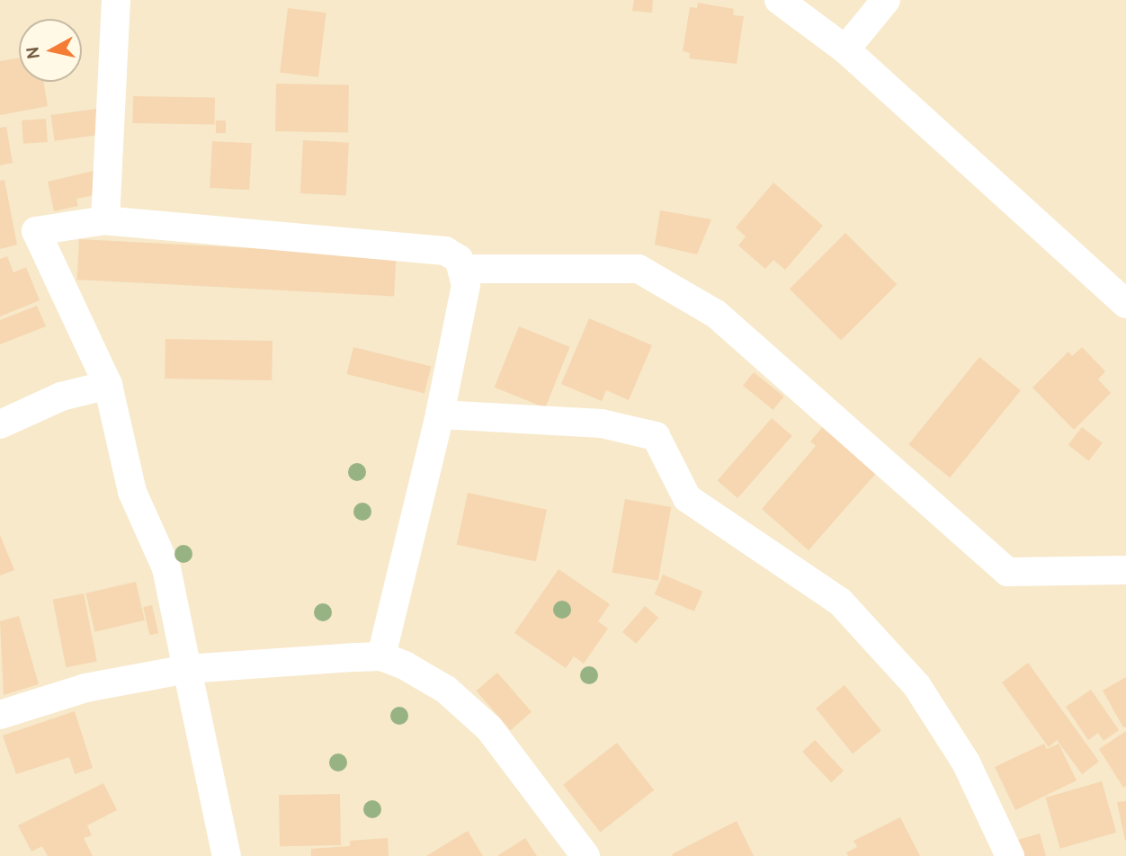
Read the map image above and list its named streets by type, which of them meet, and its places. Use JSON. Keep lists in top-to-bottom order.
{
  "north": "left"
}
